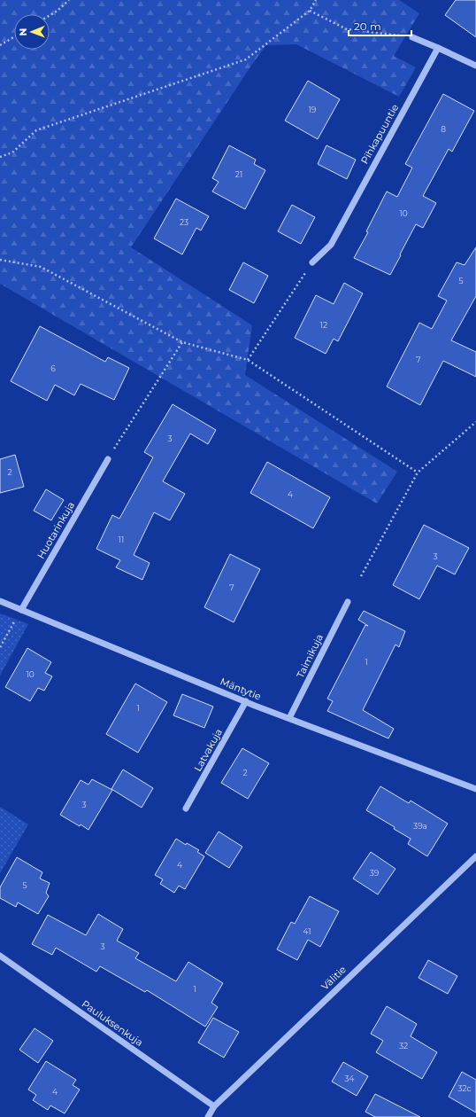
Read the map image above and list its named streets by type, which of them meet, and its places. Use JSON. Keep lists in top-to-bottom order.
{
  "streets": {
    "street": [
      "Pihkapuuntie",
      "Huotarinkuja",
      "Taimikuja",
      "Mäntytie",
      "Latvakuja",
      "Välitie",
      "Pauluksenkuja"
    ]
  },
  "crossings": [
    ["Huotarinkuja", "Mäntytie"],
    ["Taimikuja", "Mäntytie"],
    ["Mäntytie", "Latvakuja"],
    ["Välitie", "Pauluksenkuja"]
  ],
  "house_numbers": [
    "19",
    "8",
    "21",
    "10",
    "23",
    "5",
    "12",
    "7",
    "6",
    "3",
    "2",
    "4",
    "11",
    "3",
    "7",
    "1",
    "10",
    "1",
    "2",
    "3",
    "39a",
    "4",
    "39",
    "5",
    "41",
    "3",
    "1",
    "32",
    "34",
    "32c",
    "4"
  ],
  "scale_bar": "20 m",
  "north": "left"
}
